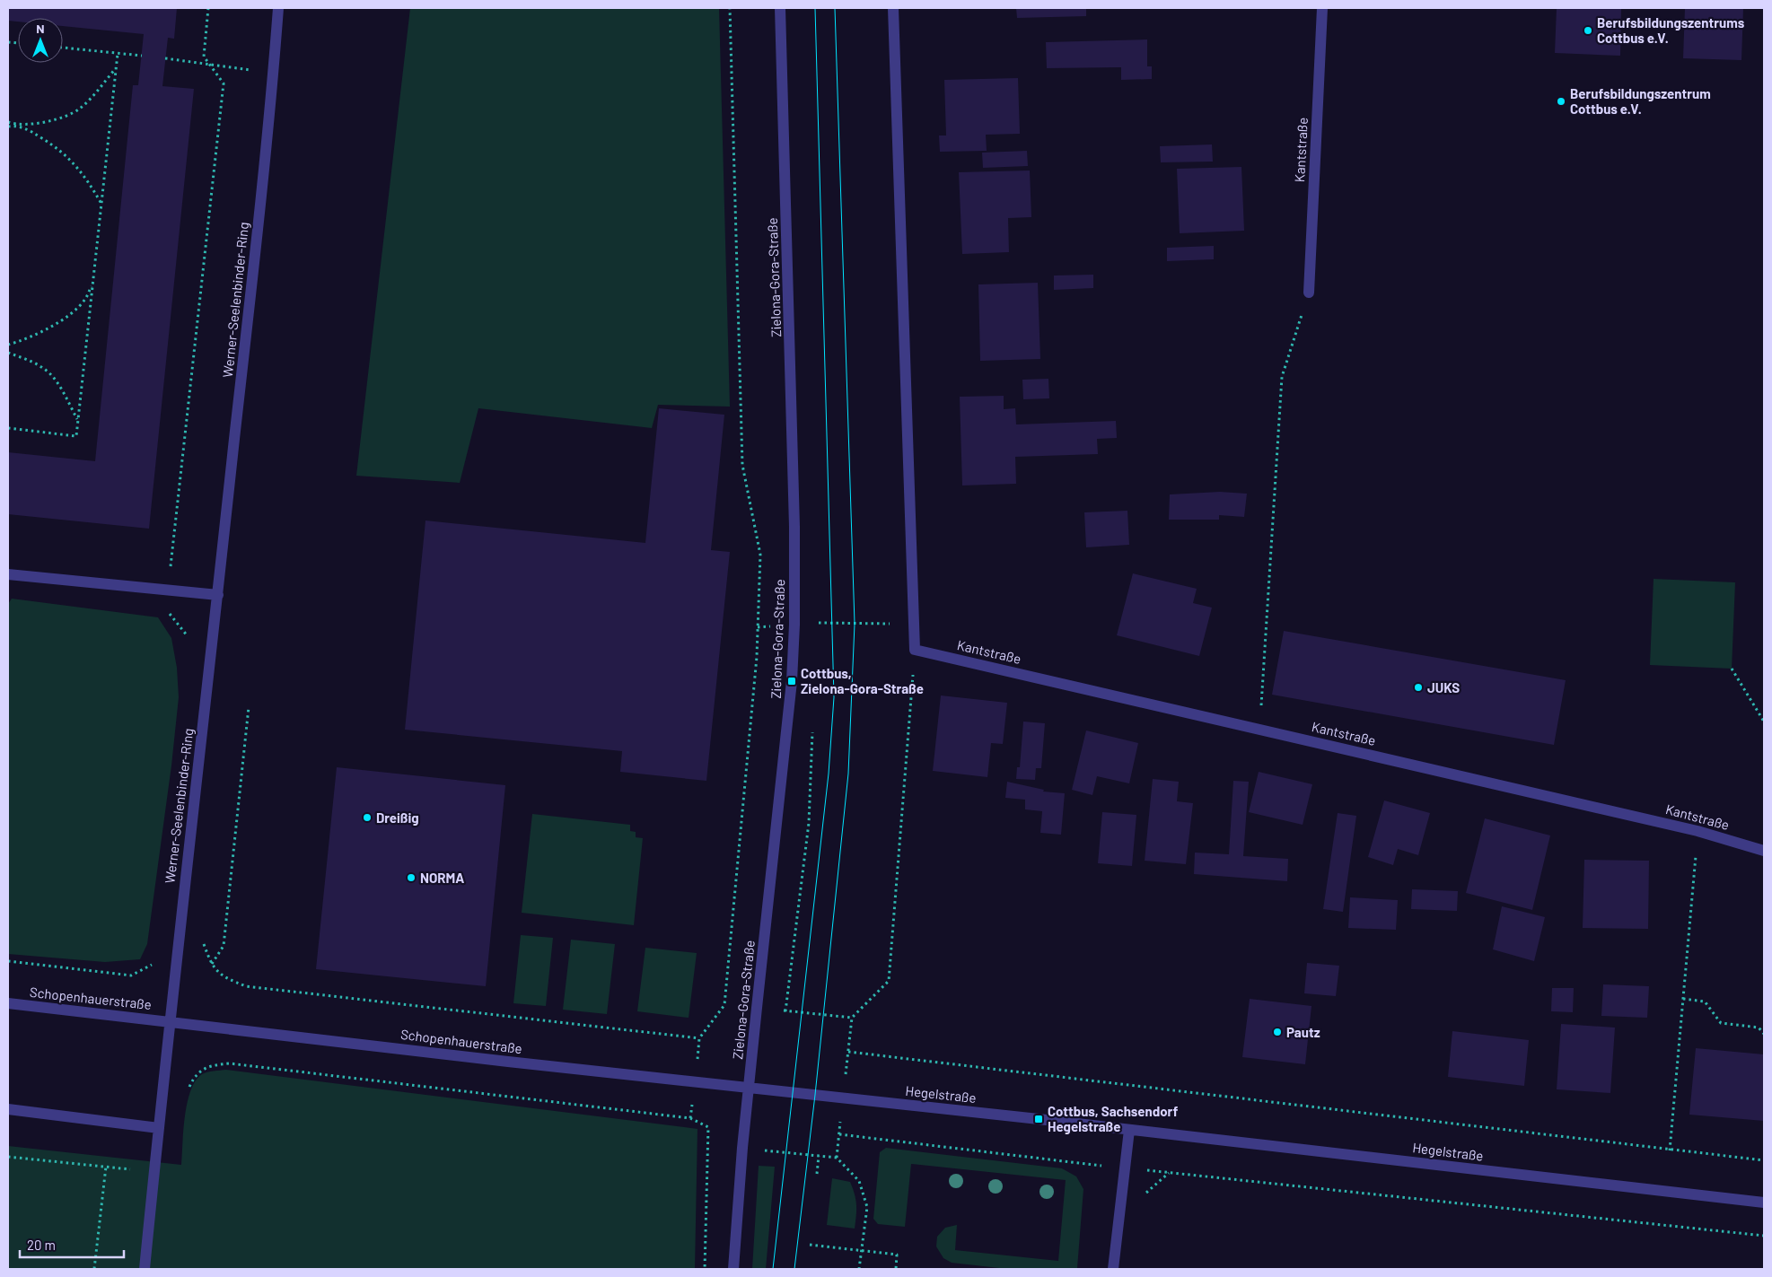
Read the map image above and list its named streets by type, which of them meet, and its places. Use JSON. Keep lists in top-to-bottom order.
{
  "streets": {
    "street": [
      "Kantstraße",
      "Zielona-Gora-Straße",
      "Werner-Seelenbinder-Ring",
      "Schopenhauerstraße",
      "Hegelstraße"
    ]
  },
  "crossings": [
    ["Zielona-Gora-Straße", "Schopenhauerstraße"],
    ["Zielona-Gora-Straße", "Hegelstraße"],
    ["Werner-Seelenbinder-Ring", "Schopenhauerstraße"],
    ["Schopenhauerstraße", "Hegelstraße"]
  ],
  "places": {
    "other": [
      "Berufsbildungszentrums Cottbus e.V.",
      "Berufsbildungszentrum Cottbus e.V.",
      "JUKS",
      "Dreißig",
      "NORMA",
      "Pautz"
    ],
    "transit": ["Cottbus, Zielona-Gora-Straße", "Cottbus, Sachsendorf Hegelstraße"]
  },
  "scale_bar": "20 m",
  "north": "top"
}
